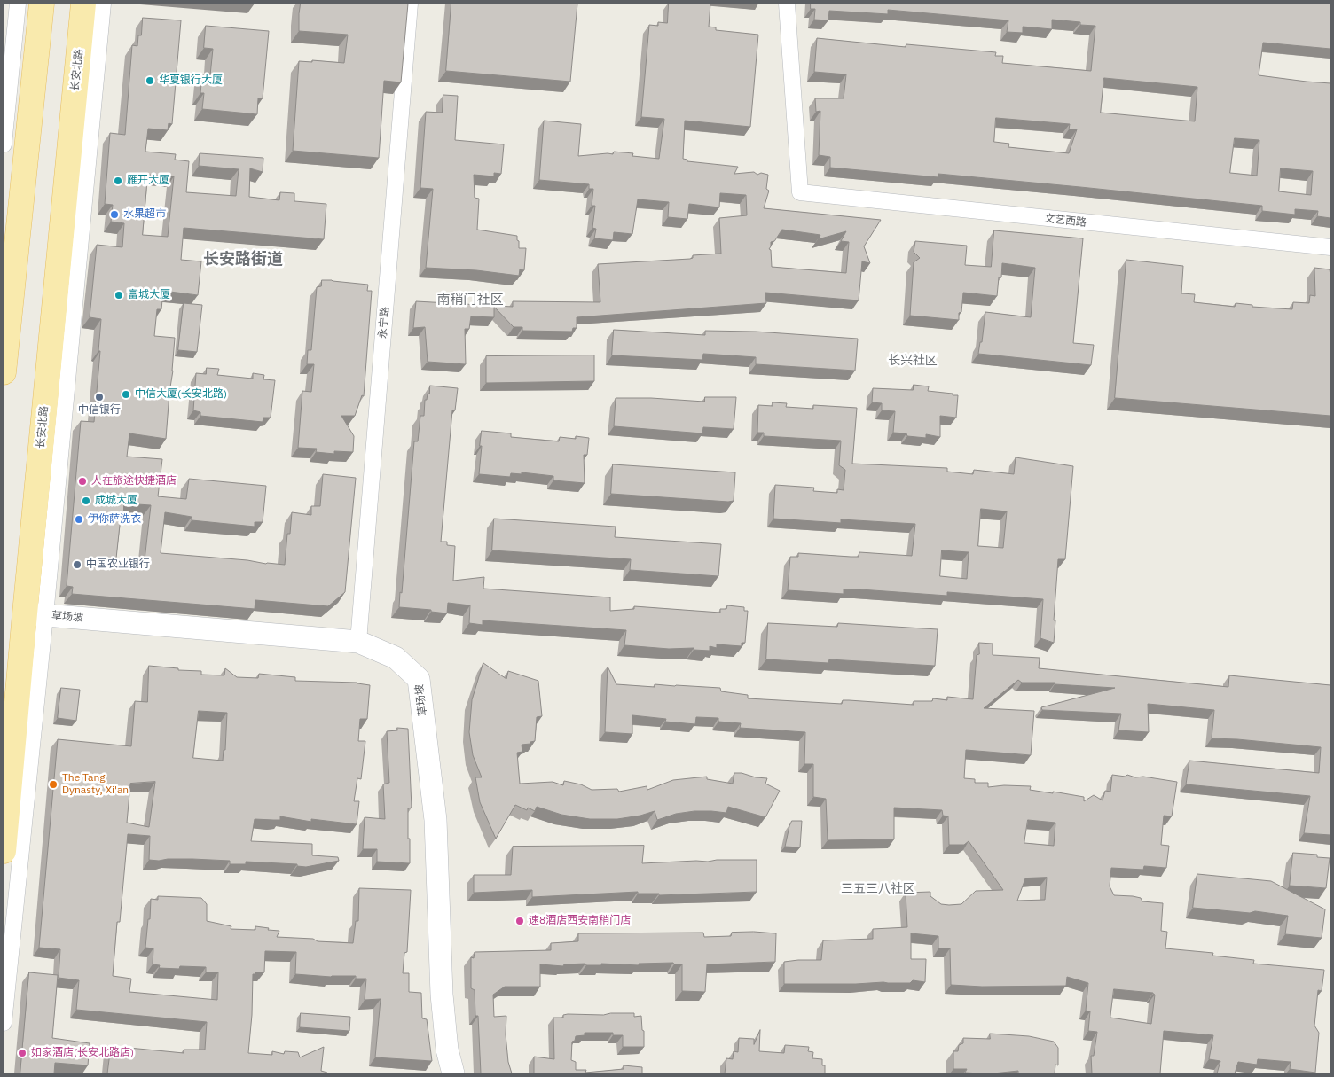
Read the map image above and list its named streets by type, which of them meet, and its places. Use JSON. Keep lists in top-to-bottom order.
{
  "streets": {
    "main road": ["长安北路"],
    "street": ["文艺西路", "永宁路", "草场坡"]
  },
  "crossings": [
    ["长安北路", "草场坡"],
    ["永宁路", "草场坡"]
  ],
  "districts": [
    "长安路街道",
    "南稍门社区",
    "长兴社区",
    "三五三八社区"
  ],
  "places": [
    "华夏银行大厦",
    "雁开大厦",
    "水果超市",
    "富城大厦",
    "中信大厦(长安北路)",
    "中信银行",
    "人在旅途快捷酒店",
    "成城大厦",
    "伊你萨洗衣",
    "中国农业银行",
    "The Tang Dynasty, Xi'an",
    "速8酒店西安南稍门店",
    "如家酒店(长安北路店)"
  ]
}
